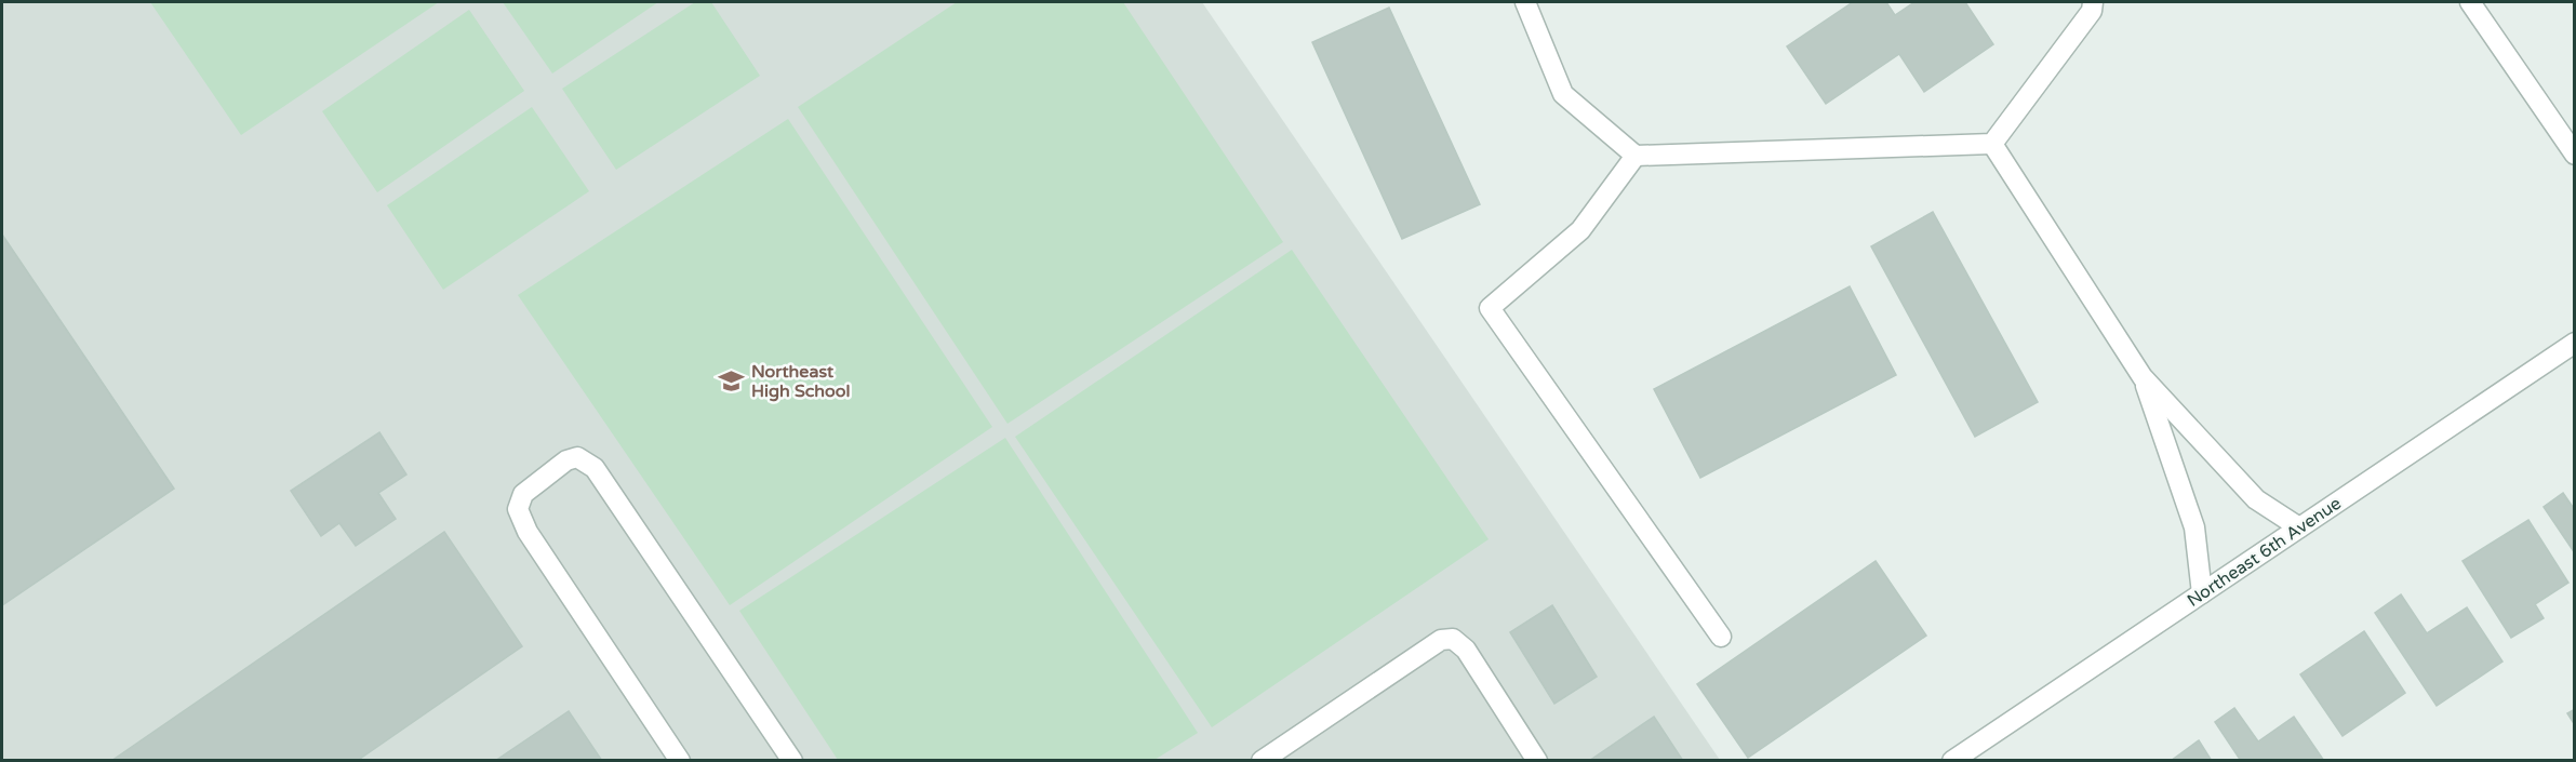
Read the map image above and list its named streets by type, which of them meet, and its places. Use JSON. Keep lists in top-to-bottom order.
{
  "streets": {
    "street": ["Northeast 6th Avenue"]
  },
  "places": {
    "school or university": ["Northeast High School"]
  }
}
